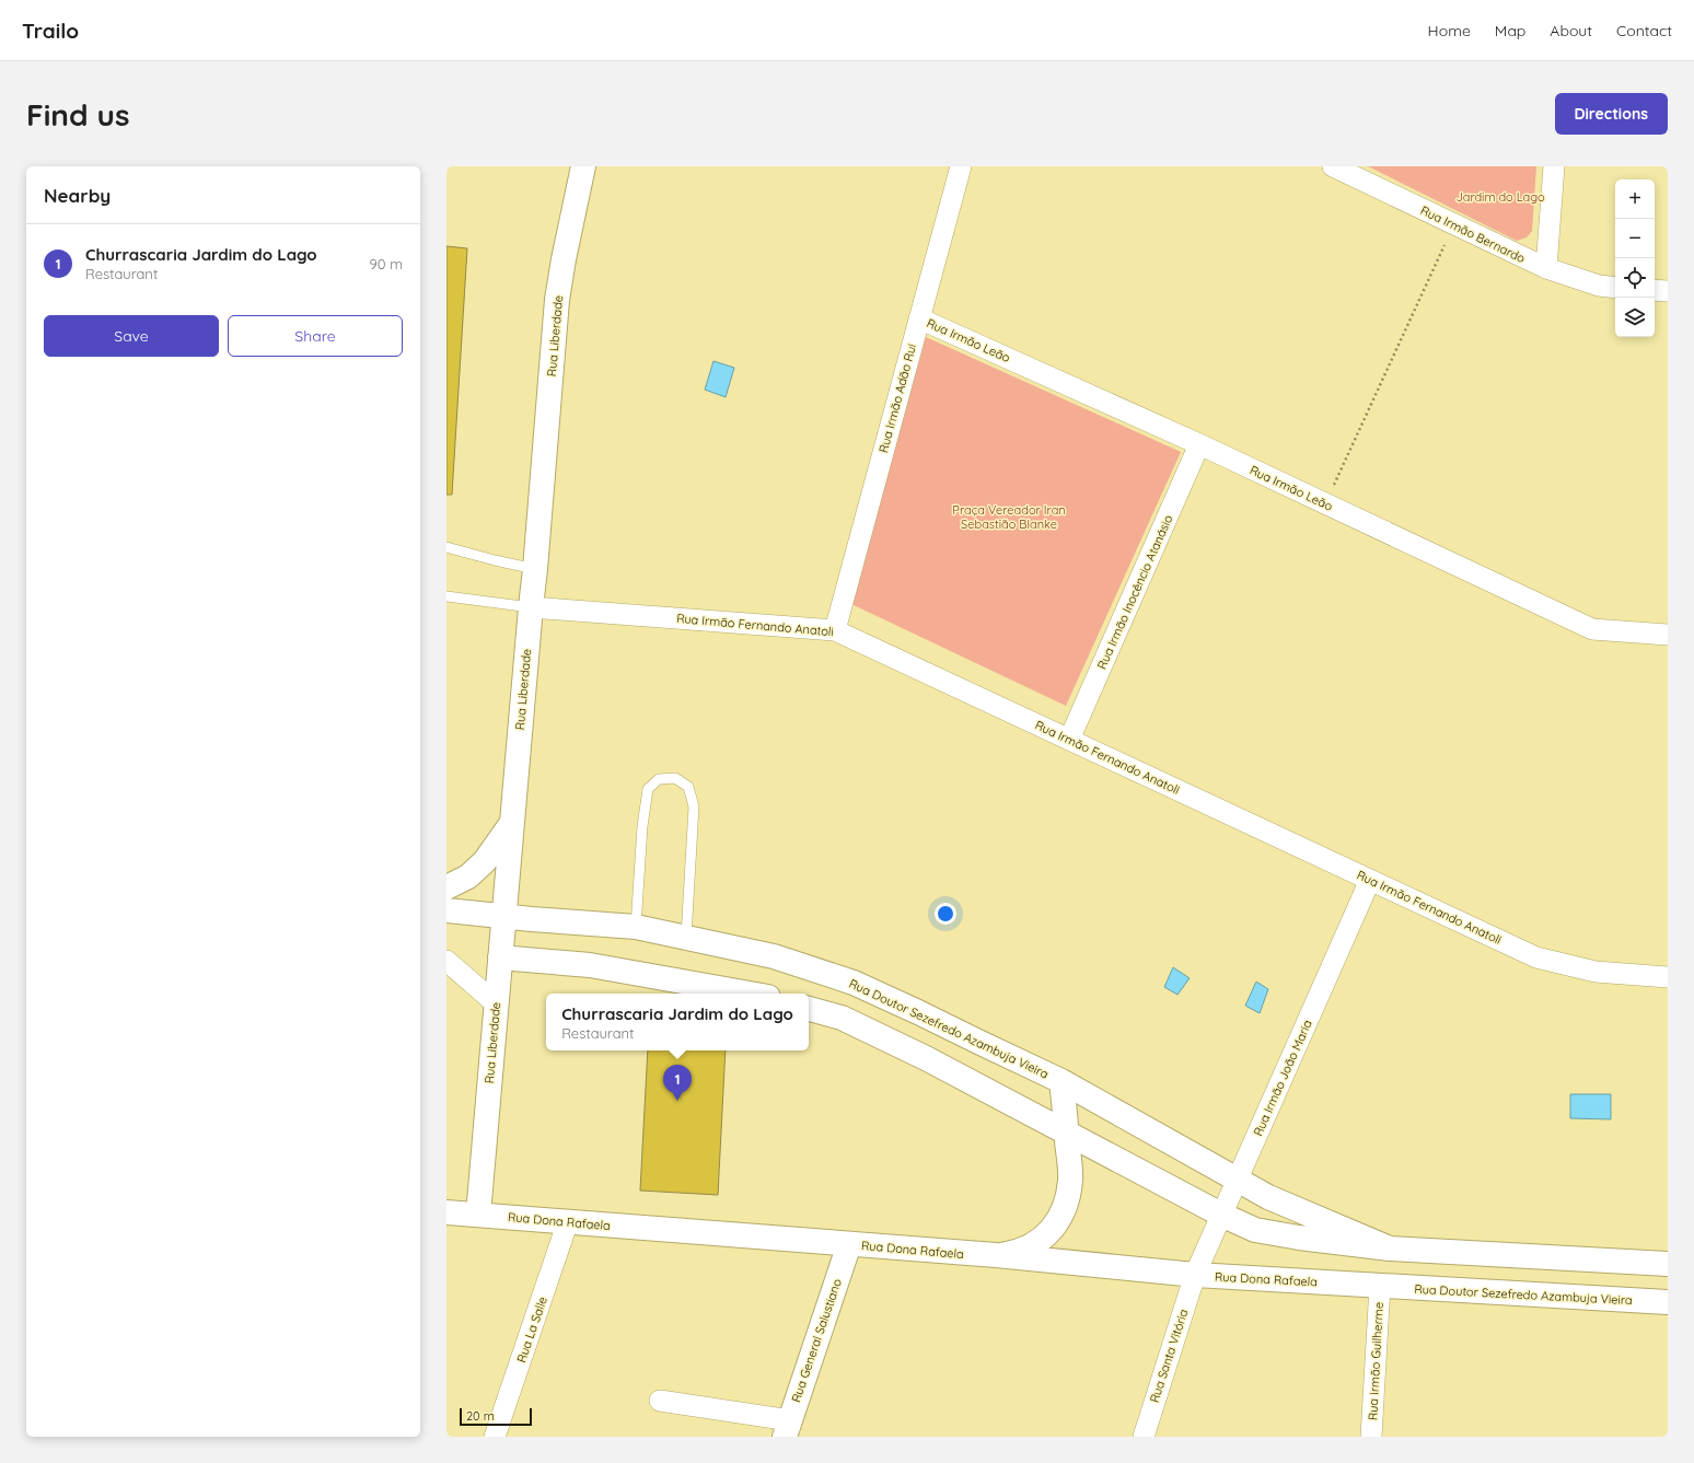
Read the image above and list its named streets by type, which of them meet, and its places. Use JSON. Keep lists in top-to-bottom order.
{
  "streets": {
    "main road": [
      "Rua Liberdade",
      "Rua Doutor Sezefredo Azambuja Vieira",
      "Rua Dona Rafaela",
      "Rua General Salustiano"
    ],
    "street": [
      "Rua Irmão Bernardo",
      "Rua Irmão Leão",
      "Rua Irmão Adão Rui",
      "Rua Irmão Inocêncio Atanásio",
      "Rua Irmão Fernando Anatoli",
      "Rua Irmão João Maria",
      "Rua La Salle",
      "Rua Santa Vitória",
      "Rua Irmão Guilherme"
    ]
  },
  "crossings": [
    ["Rua Liberdade", "Rua Irmão Fernando Anatoli"],
    ["Rua Liberdade", "Rua Doutor Sezefredo Azambuja Vieira"],
    ["Rua Liberdade", "Rua Dona Rafaela"],
    ["Rua Irmão Leão", "Rua Irmão Adão Rui"],
    ["Rua Irmão Leão", "Rua Irmão Inocêncio Atanásio"],
    ["Rua Irmão Adão Rui", "Rua Irmão Fernando Anatoli"],
    ["Rua Irmão Inocêncio Atanásio", "Rua Irmão Fernando Anatoli"],
    ["Rua Irmão Fernando Anatoli", "Rua Irmão João Maria"],
    ["Rua Doutor Sezefredo Azambuja Vieira", "Rua Irmão João Maria"],
    ["Rua Doutor Sezefredo Azambuja Vieira", "Rua Dona Rafaela"],
    ["Rua Doutor Sezefredo Azambuja Vieira", "Rua Irmão Guilherme"],
    ["Rua Irmão João Maria", "Rua Dona Rafaela"],
    ["Rua Irmão João Maria", "Rua Santa Vitória"],
    ["Rua Dona Rafaela", "Rua La Salle"],
    ["Rua Dona Rafaela", "Rua General Salustiano"],
    ["Rua Dona Rafaela", "Rua Santa Vitória"],
    ["Rua Dona Rafaela", "Rua Irmão Guilherme"]
  ],
  "parks": ["Jardim do Lago", "Praça Vereador Iran Sebastião Blanke"],
  "scale_bar": "20 m",
  "page": {
    "header": "Trailo",
    "nav": [
      "Home",
      "Map",
      "About",
      "Contact"
    ],
    "buttons": [
      "Directions",
      ["Save", "Share"]
    ],
    "title": "Find us",
    "heading": "Nearby",
    "map_buttons": ["+", "−"],
    "list": [
      {
        "mark": "1",
        "name": "Churrascaria Jardim do Lago",
        "note": "Restaurant",
        "value": "90 m"
      }
    ],
    "popup": ["Churrascaria Jardim do Lago", "Restaurant"],
    "pins": "1",
    "scale": "20 m"
  }
}
